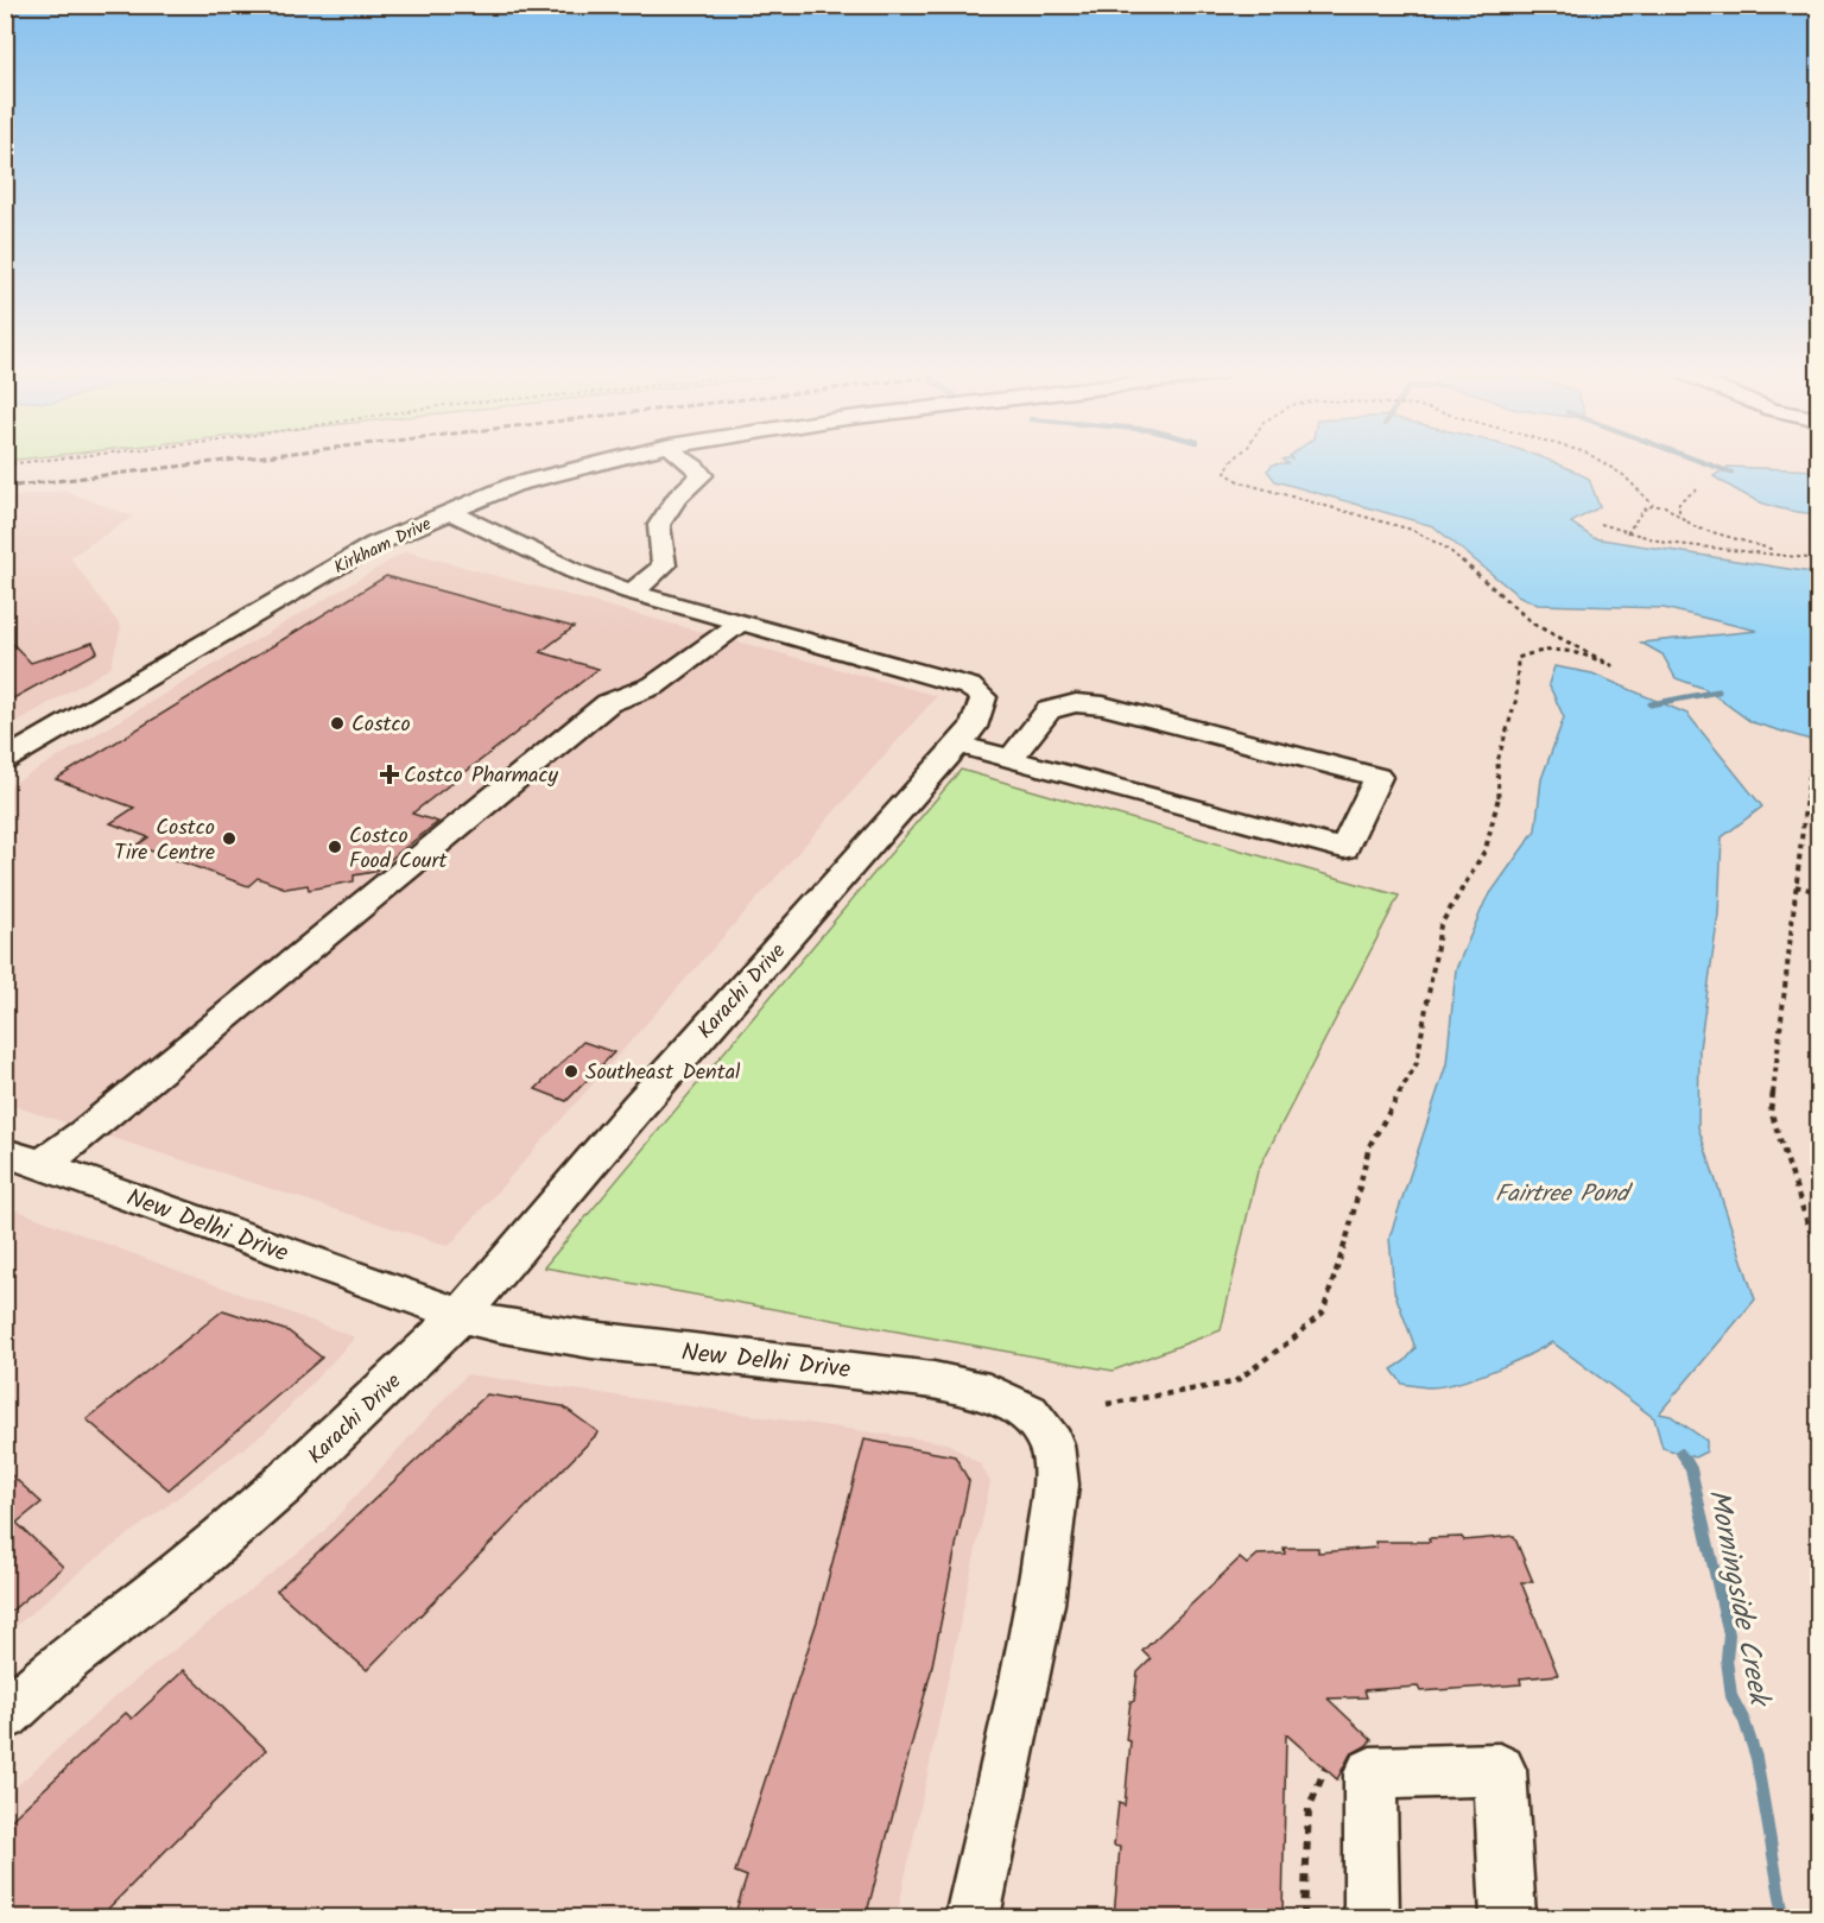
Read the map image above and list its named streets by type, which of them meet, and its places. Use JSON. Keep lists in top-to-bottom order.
{
  "streets": {
    "street": ["Kirkham Drive", "Karachi Drive", "New Delhi Drive"]
  },
  "crossings": [
    ["Kirkham Drive", "Karachi Drive"],
    ["Karachi Drive", "New Delhi Drive"]
  ],
  "water": ["Fairtree Pond", "Morningside Creek"],
  "places": {
    "other": [
      "Costco",
      "Costco Tire Centre",
      "Costco Food Court",
      "Southeast Dental"
    ],
    "health": ["Costco Pharmacy"]
  }
}
